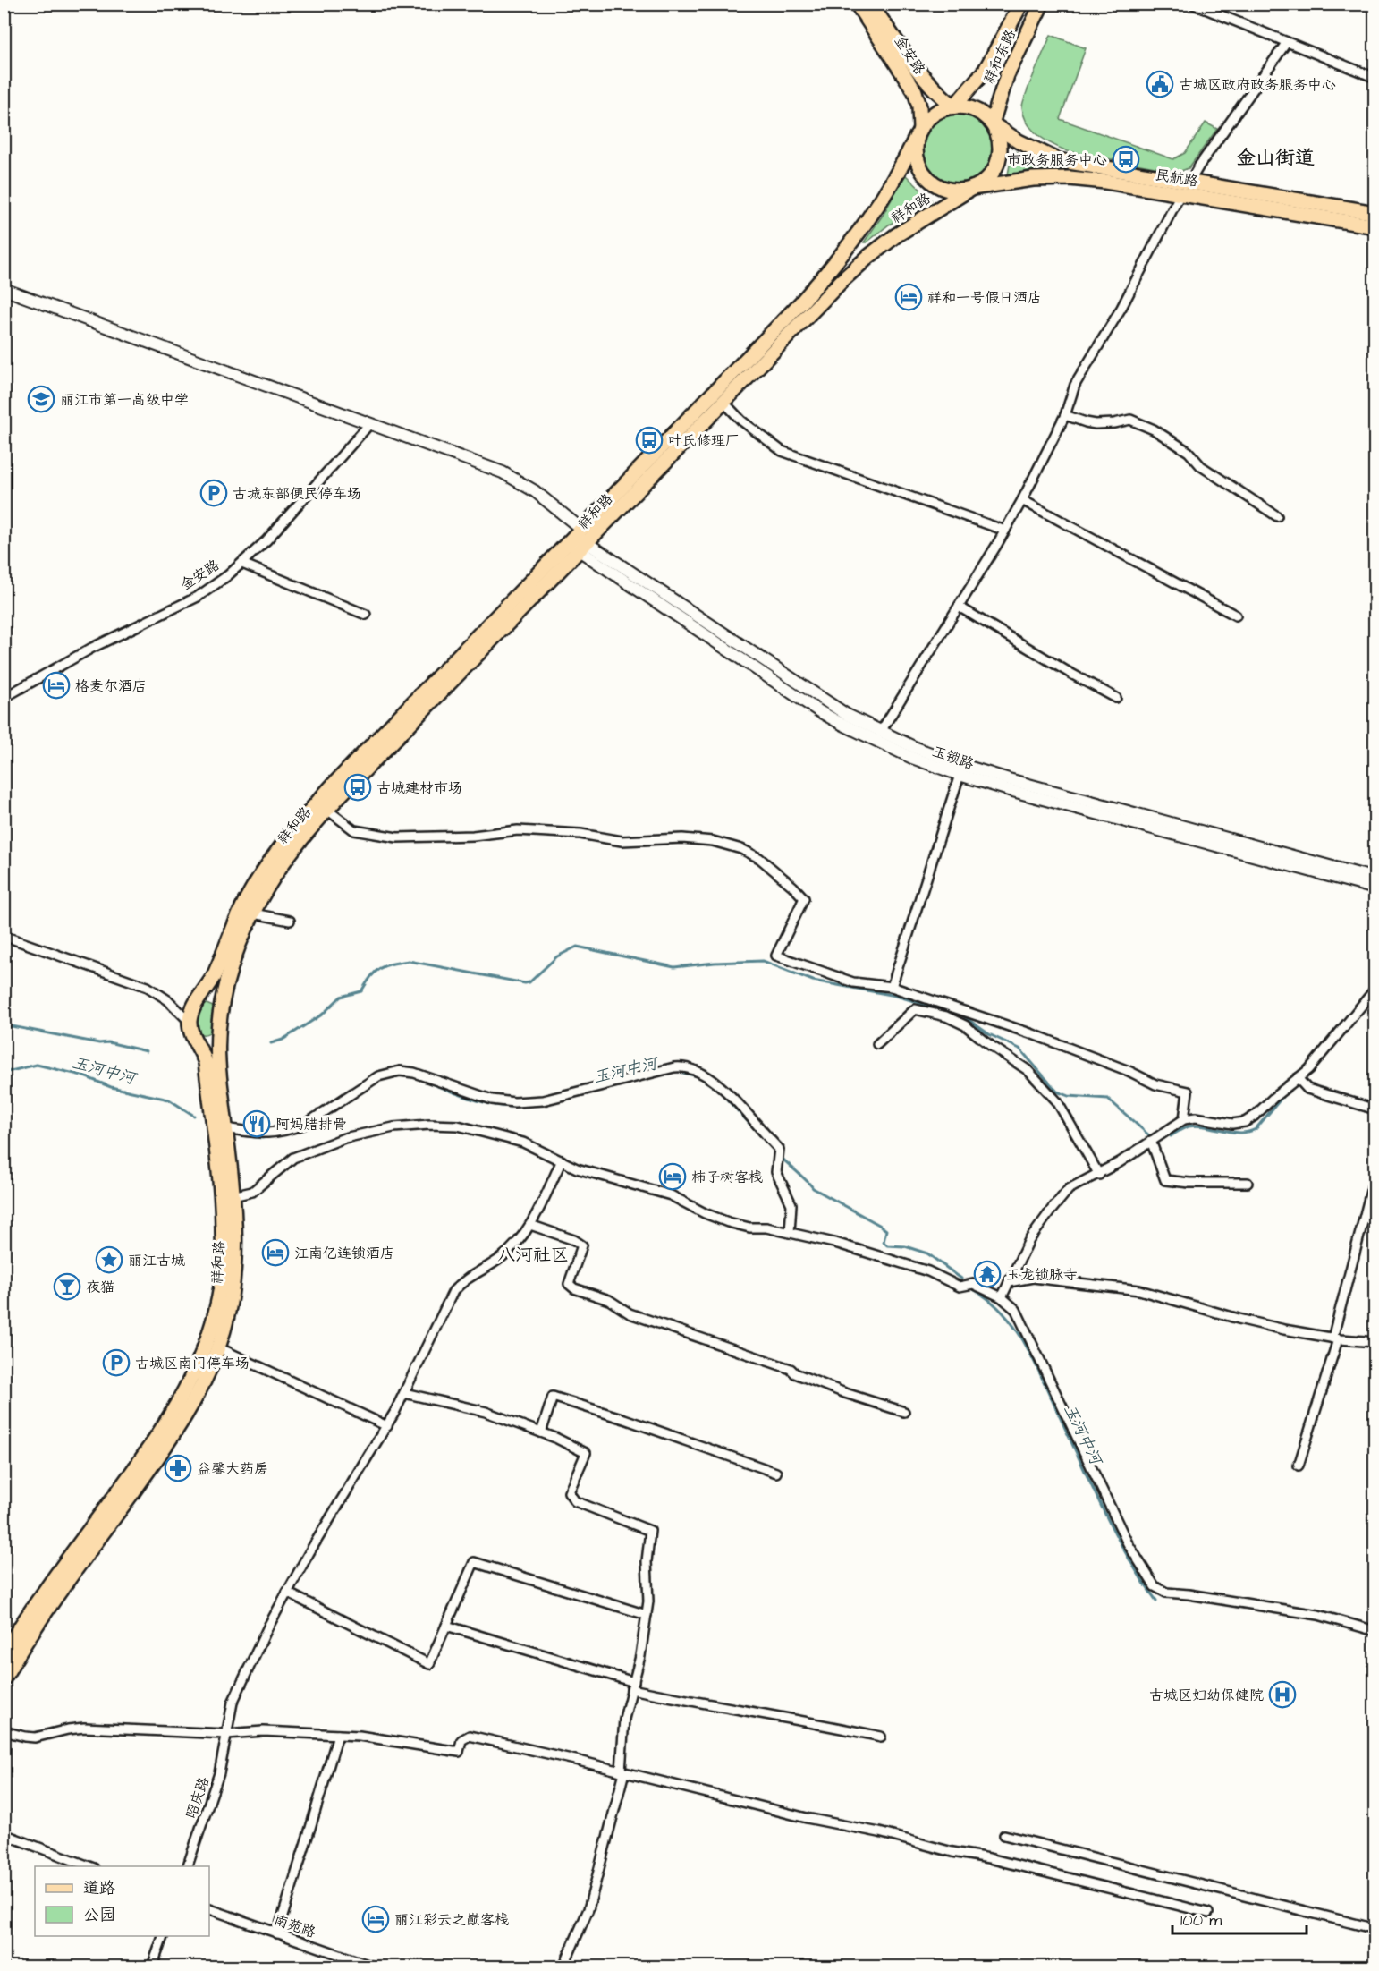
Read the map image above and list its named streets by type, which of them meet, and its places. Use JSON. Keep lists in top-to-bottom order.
{
  "streets": {
    "main road": [
      "金安路",
      "祥和东路",
      "民航路",
      "祥和路"
    ],
    "street": ["玉锁路", "昭庆路", "南苑路"]
  },
  "crossings": [
    ["金安路", "祥和东路"],
    ["金安路", "民航路"],
    ["金安路", "祥和路"],
    ["祥和东路", "民航路"],
    ["祥和东路", "祥和路"],
    ["民航路", "祥和路"],
    ["祥和路", "玉锁路"]
  ],
  "districts": ["金山街道", "八河社区"],
  "water": ["玉河中河"],
  "places": {
    "public building": ["古城区政府政务服务中心"],
    "bus stop": ["市政务服务中心", "叶氏修理厂", "古城建材市场"],
    "hotel": [
      "祥和一号假日酒店",
      "格麦尔酒店",
      "柿子树客栈",
      "江南亿连锁酒店",
      "丽江彩云之巅客栈"
    ],
    "school or university": ["丽江市第一高级中学"],
    "parking": ["古城东部便民停车场", "古城区南门停车场"],
    "restaurant": ["阿妈腊排骨"],
    "place": ["丽江古城"],
    "temple": ["玉龙锁脉寺"],
    "bar": ["夜猫"],
    "pharmacy": ["益馨大药房"],
    "hospital": ["古城区妇幼保健院"]
  },
  "legend": ["道路", "公园"],
  "scale_bar": "100 m"
}
